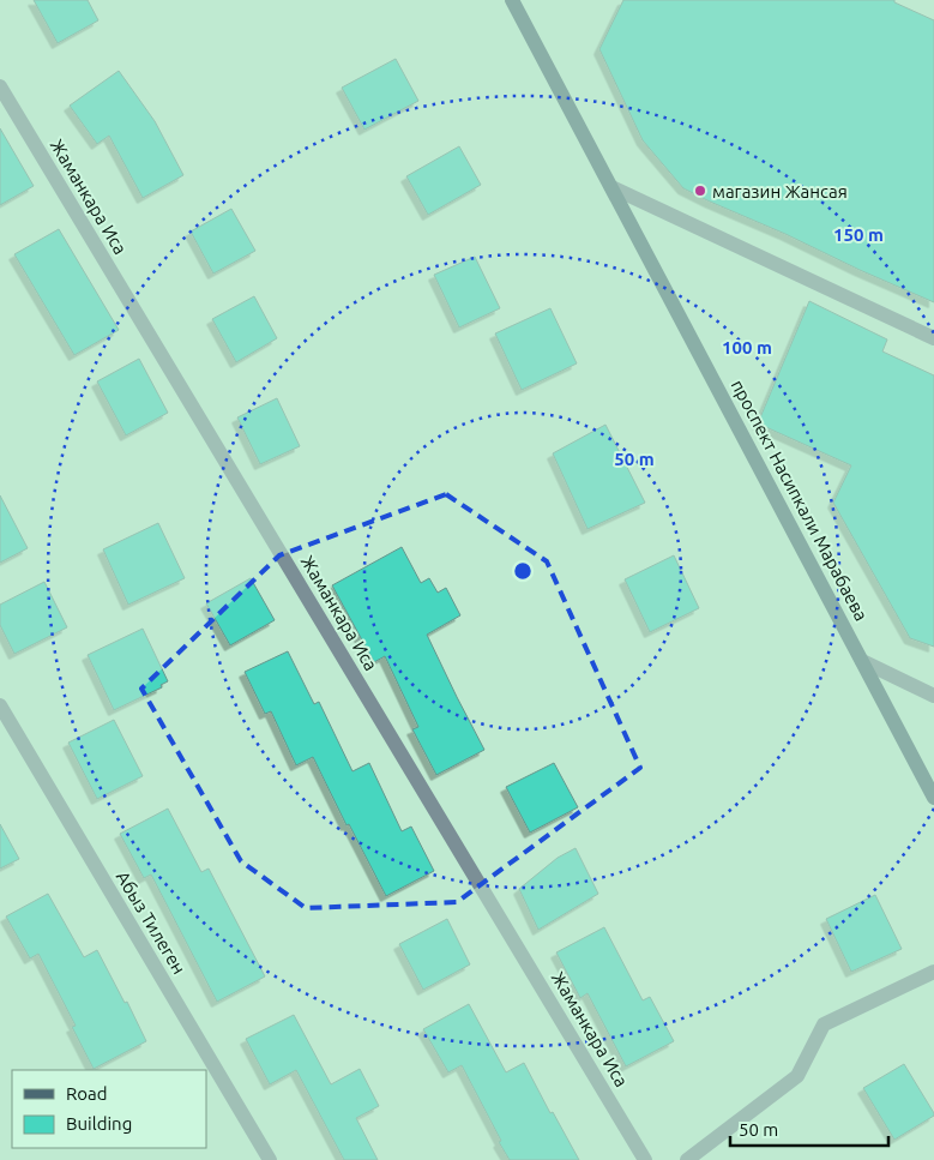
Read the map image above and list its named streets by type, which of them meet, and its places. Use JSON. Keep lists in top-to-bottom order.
{
  "streets": {
    "main road": ["проспект Насипкали Марабаева"],
    "street": ["Жаманкара Иса", "Абыз Тилеген"]
  },
  "places": ["магазин Жансая"],
  "legend": ["Road", "Building"],
  "scale_bar": "50 m",
  "rings": ["150 m", "100 m", "50 m"]
}
